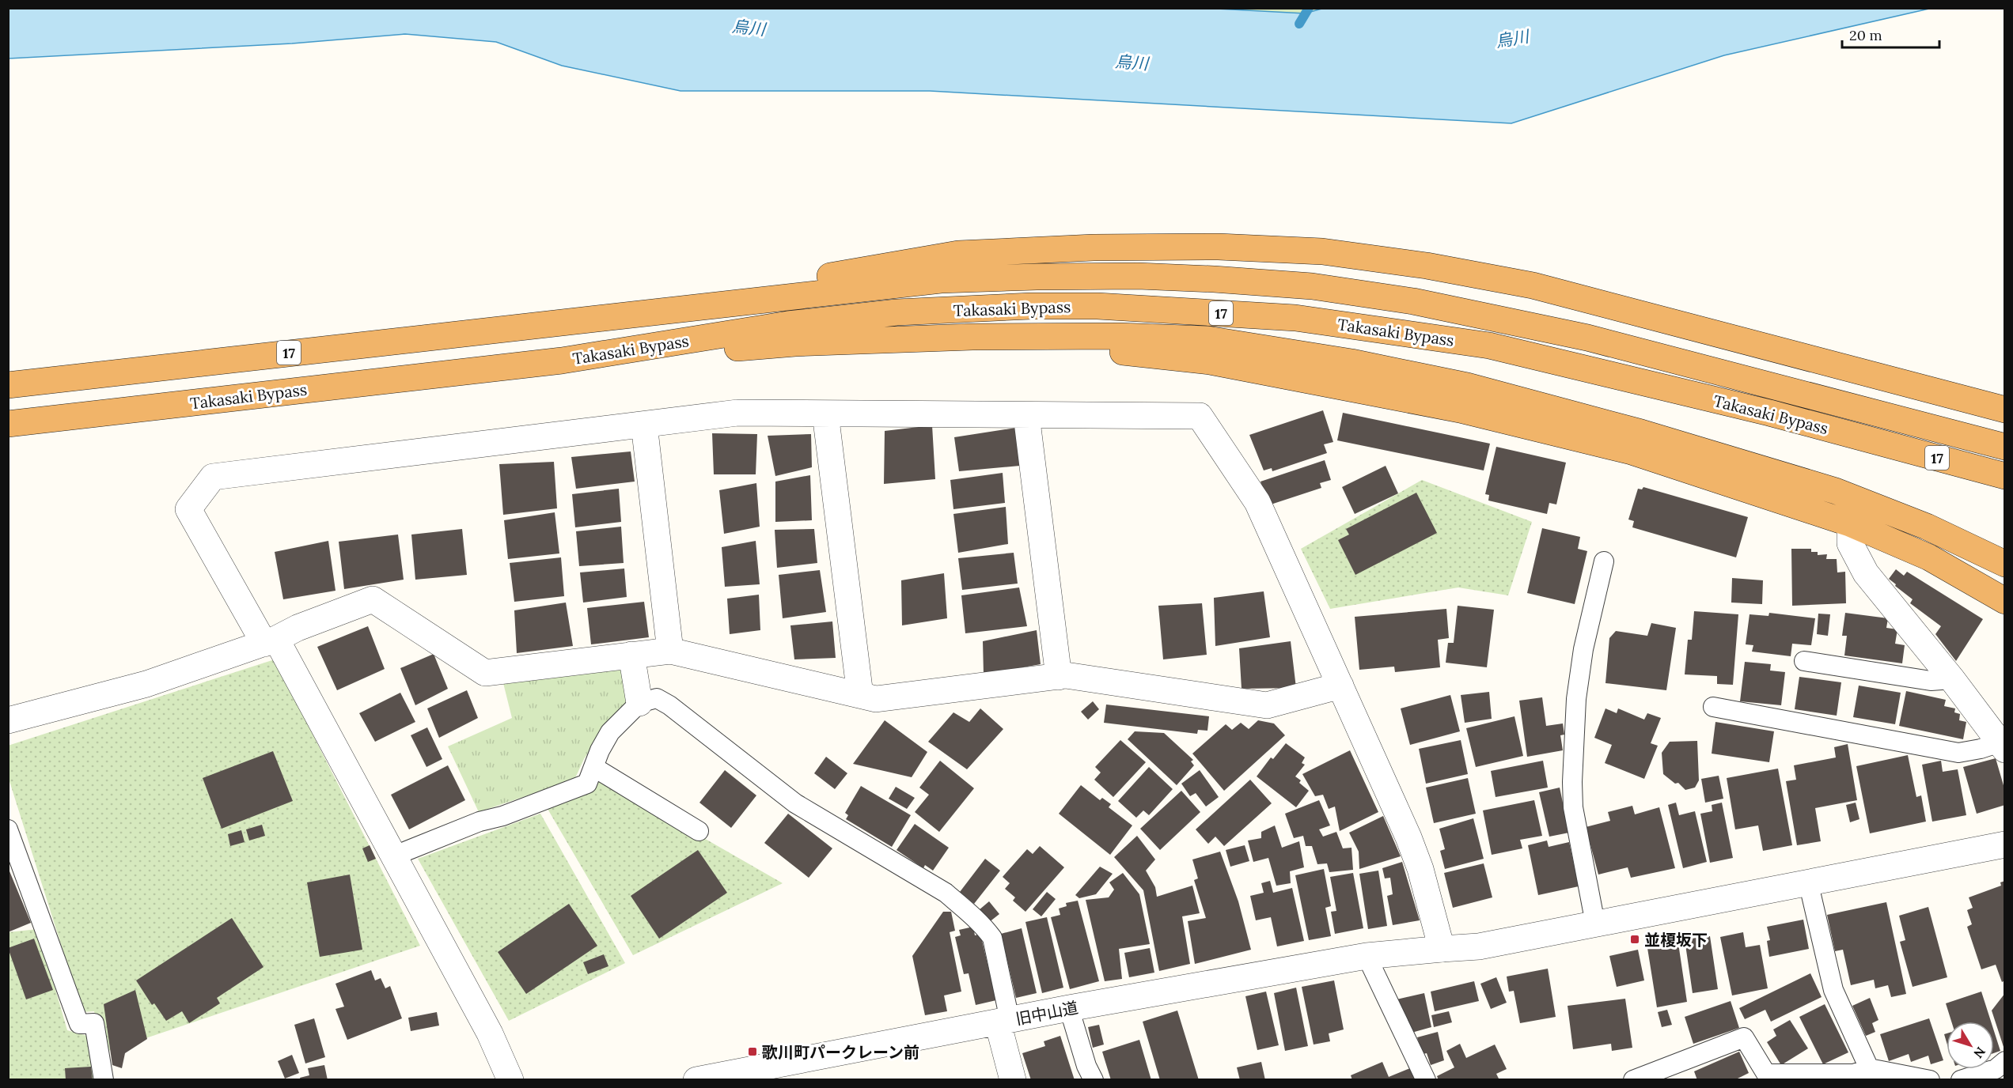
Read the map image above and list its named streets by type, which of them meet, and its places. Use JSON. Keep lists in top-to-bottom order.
{
  "streets": {
    "highway": ["Takasaki Bypass", "17"],
    "street": ["旧中山道"]
  },
  "water": ["烏川"],
  "places": {
    "transit": ["並榎坂下", "歌川町パークレーン前"]
  },
  "scale_bar": "20 m",
  "north": "bottom right"
}
